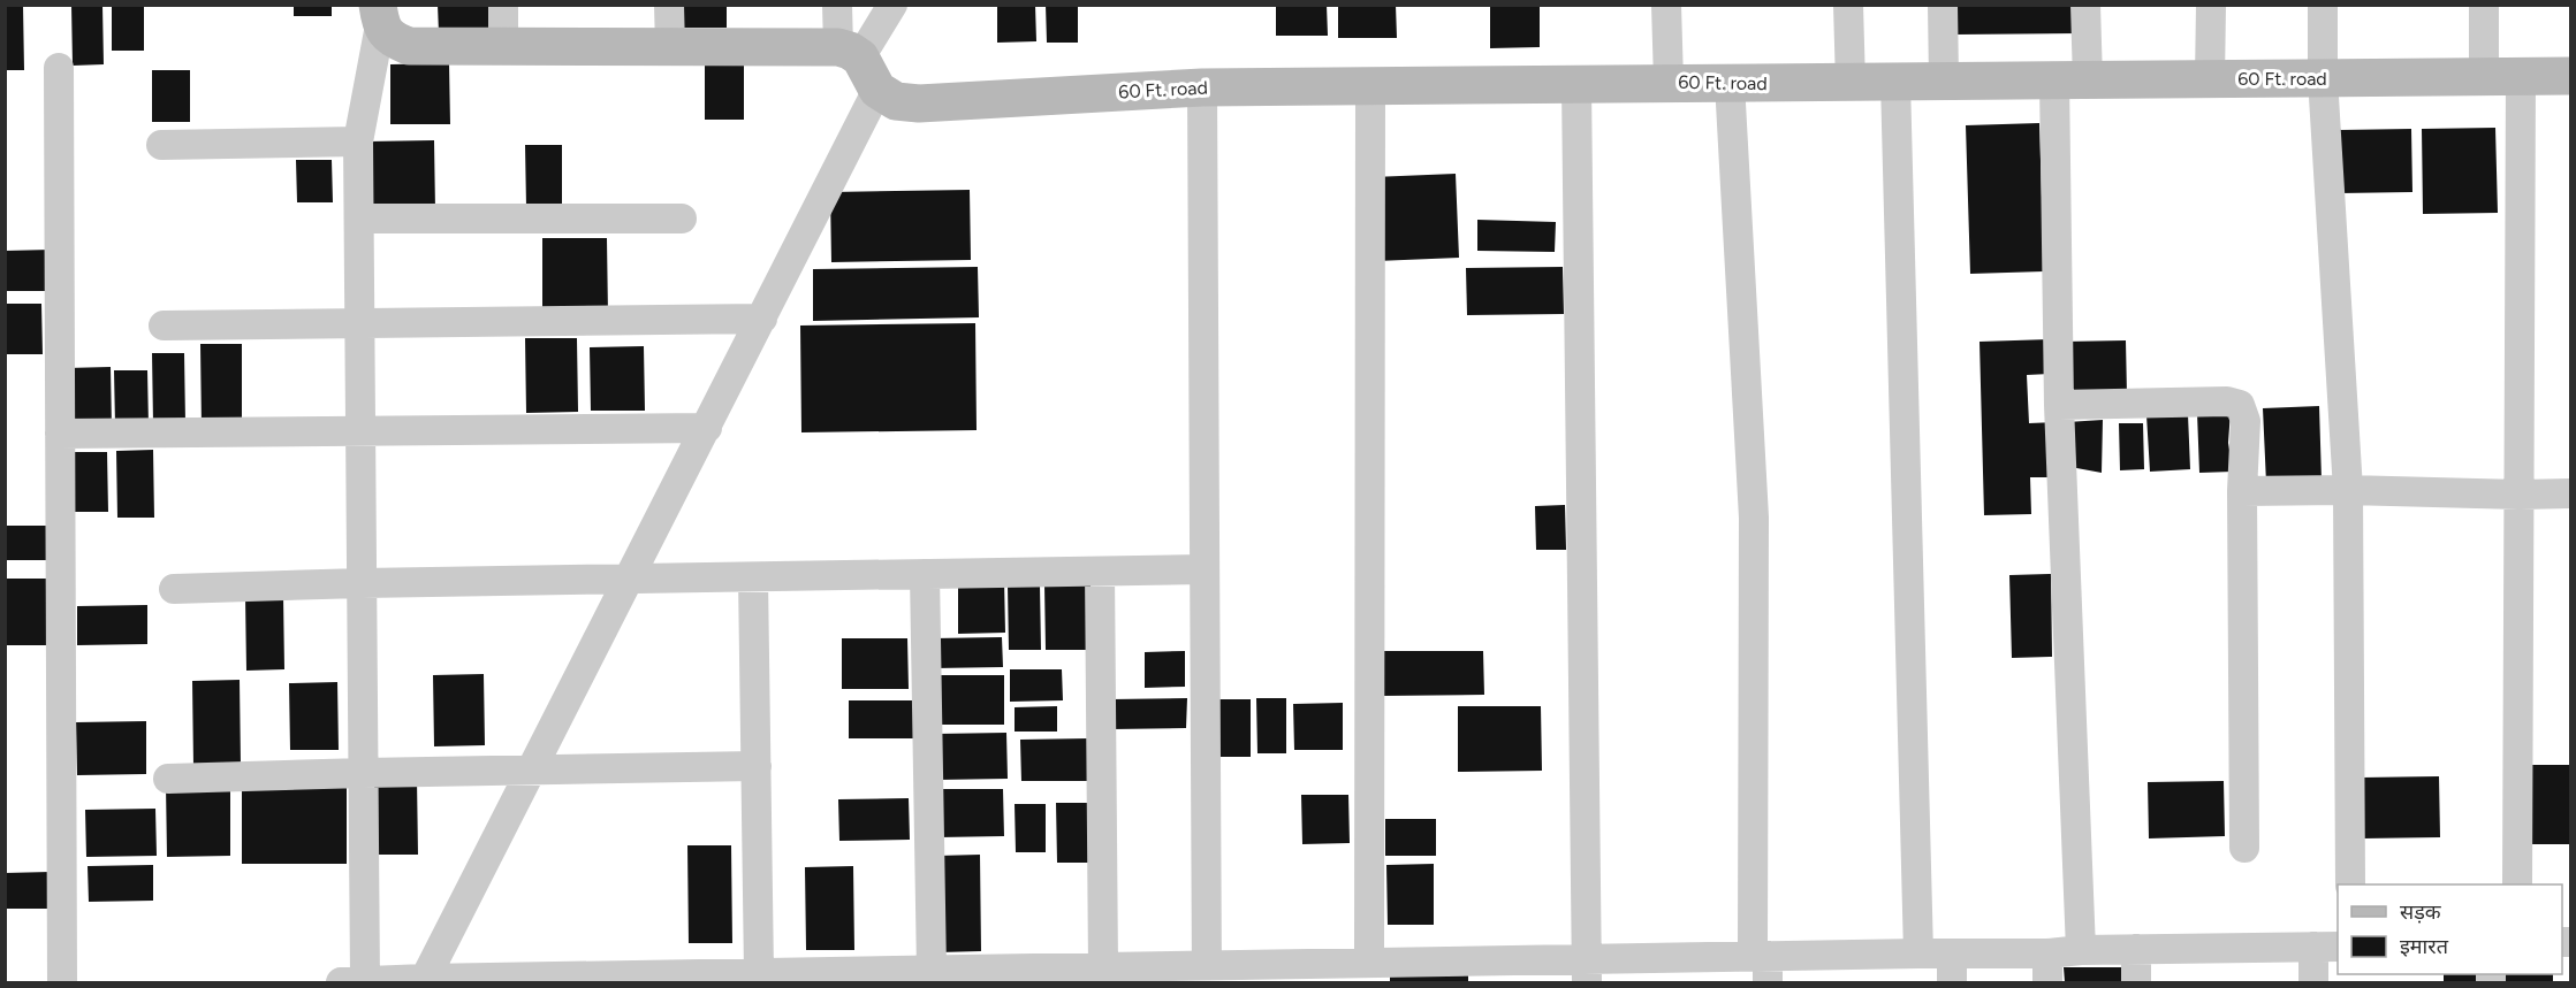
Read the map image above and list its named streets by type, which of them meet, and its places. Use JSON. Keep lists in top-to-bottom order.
{
  "streets": {
    "street": ["60 Ft. road"]
  },
  "legend": ["सड़क", "इमारत"]
}
